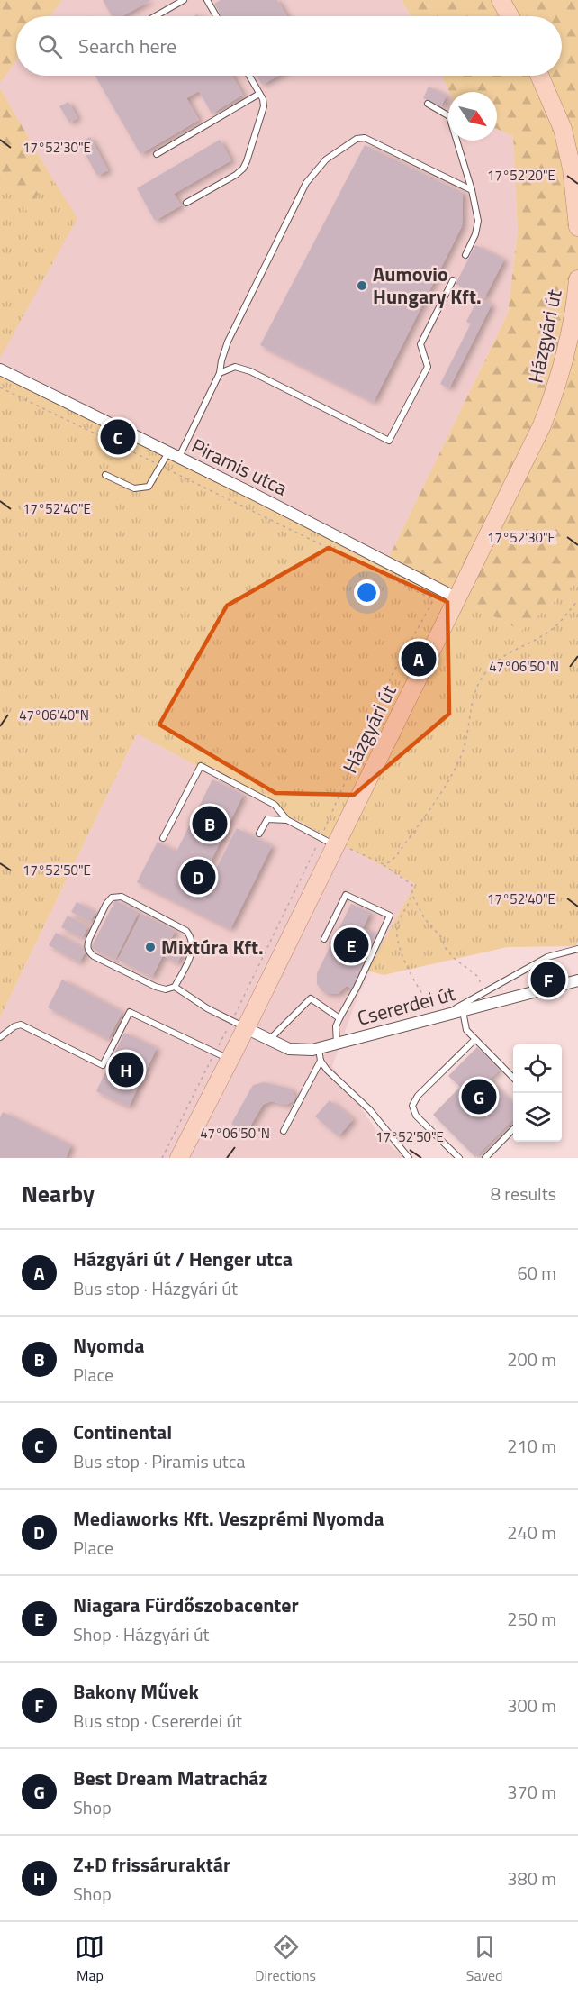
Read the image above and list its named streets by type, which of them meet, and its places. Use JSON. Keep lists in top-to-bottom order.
{
  "streets": {
    "main road": ["Házgyári út"],
    "street": ["Piramis utca", "Csererdei út"]
  },
  "crossings": [
    ["Házgyári út", "Piramis utca"],
    ["Házgyári út", "Csererdei út"]
  ],
  "places": ["Aumovio Hungary Kft.", "Mixtúra Kft."],
  "north": "bottom right",
  "page": {
    "search": "Search here",
    "pins": [
      "C",
      "A",
      "B",
      "D",
      "E",
      "F",
      "H",
      "G"
    ],
    "heading": ["Nearby", "8 results"],
    "list": [
      {
        "mark": "A",
        "name": "Házgyári út / Henger utca",
        "note": "Bus stop · Házgyári út",
        "value": "60 m"
      },
      {
        "mark": "B",
        "name": "Nyomda",
        "note": "Place",
        "value": "200 m"
      },
      {
        "mark": "C",
        "name": "Continental",
        "note": "Bus stop · Piramis utca",
        "value": "210 m"
      },
      {
        "mark": "D",
        "name": "Mediaworks Kft. Veszprémi Nyomda",
        "note": "Place",
        "value": "240 m"
      },
      {
        "mark": "E",
        "name": "Niagara Fürdőszobacenter",
        "note": "Shop · Házgyári út",
        "value": "250 m"
      },
      {
        "mark": "F",
        "name": "Bakony Művek",
        "note": "Bus stop · Csererdei út",
        "value": "300 m"
      },
      {
        "mark": "G",
        "name": "Best Dream Matracház",
        "note": "Shop",
        "value": "370 m"
      },
      {
        "mark": "H",
        "name": "Z+D frissáruraktár",
        "note": "Shop",
        "value": "380 m"
      }
    ],
    "nav": ["Map", "Directions", "Saved"]
  },
  "coordinates": [
    "17°52'30\"E",
    "17°52'20\"E",
    "17°52'40\"E",
    "47°06'50\"N",
    "47°06'40\"N",
    "17°52'50\"E"
  ]
}
